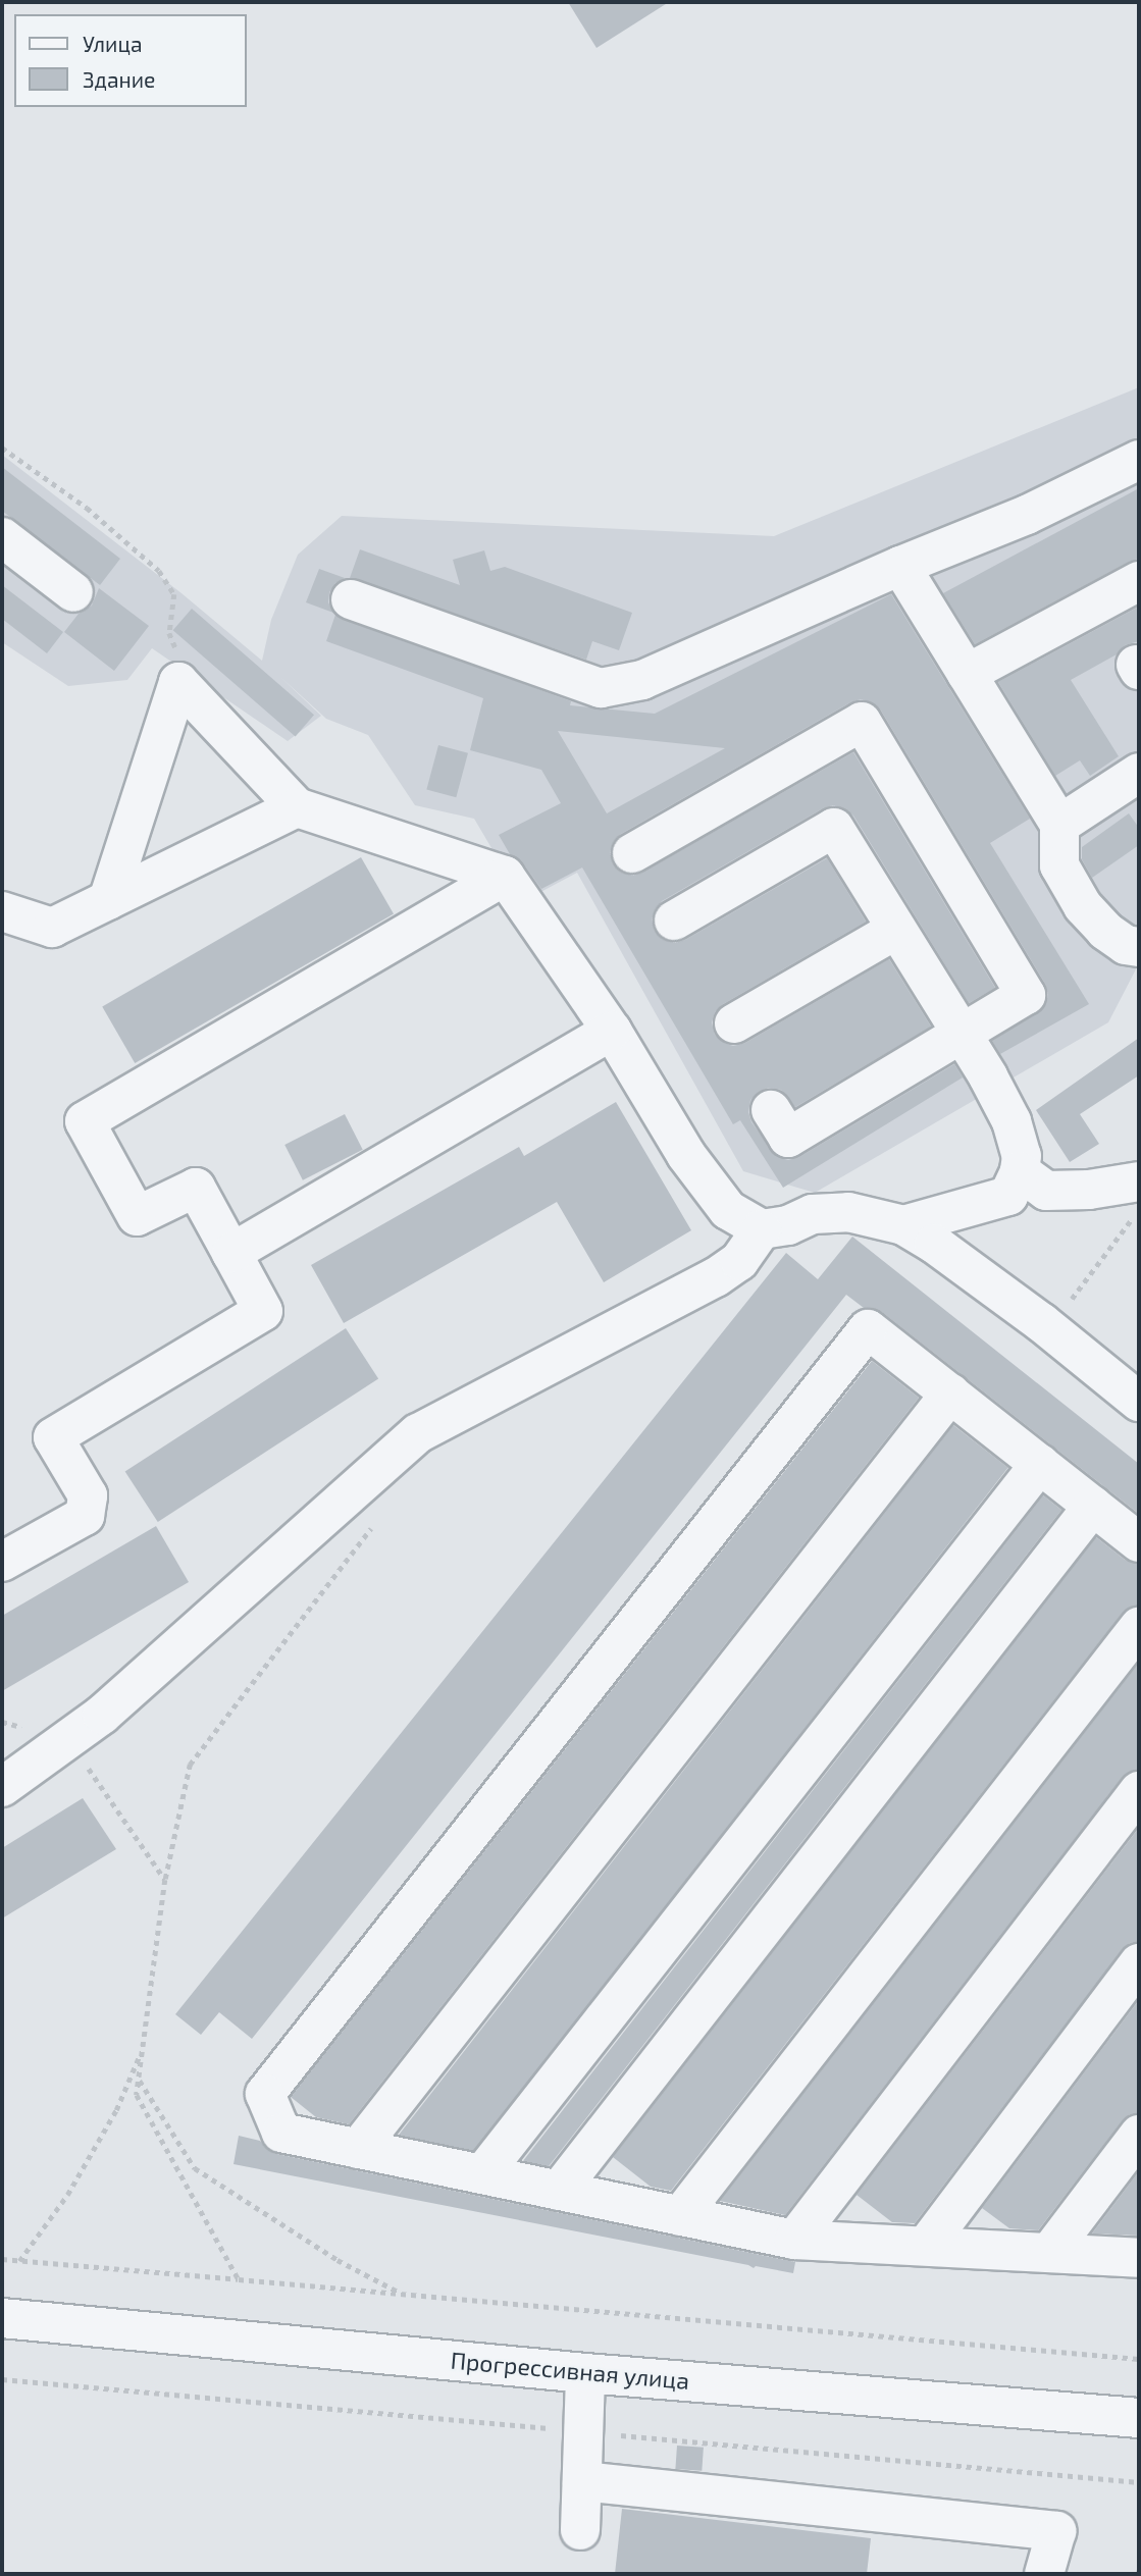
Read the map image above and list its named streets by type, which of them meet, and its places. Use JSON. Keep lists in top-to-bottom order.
{
  "streets": {
    "street": ["Прогрессивная улица"]
  },
  "legend": ["Улица", "Здание"]
}
